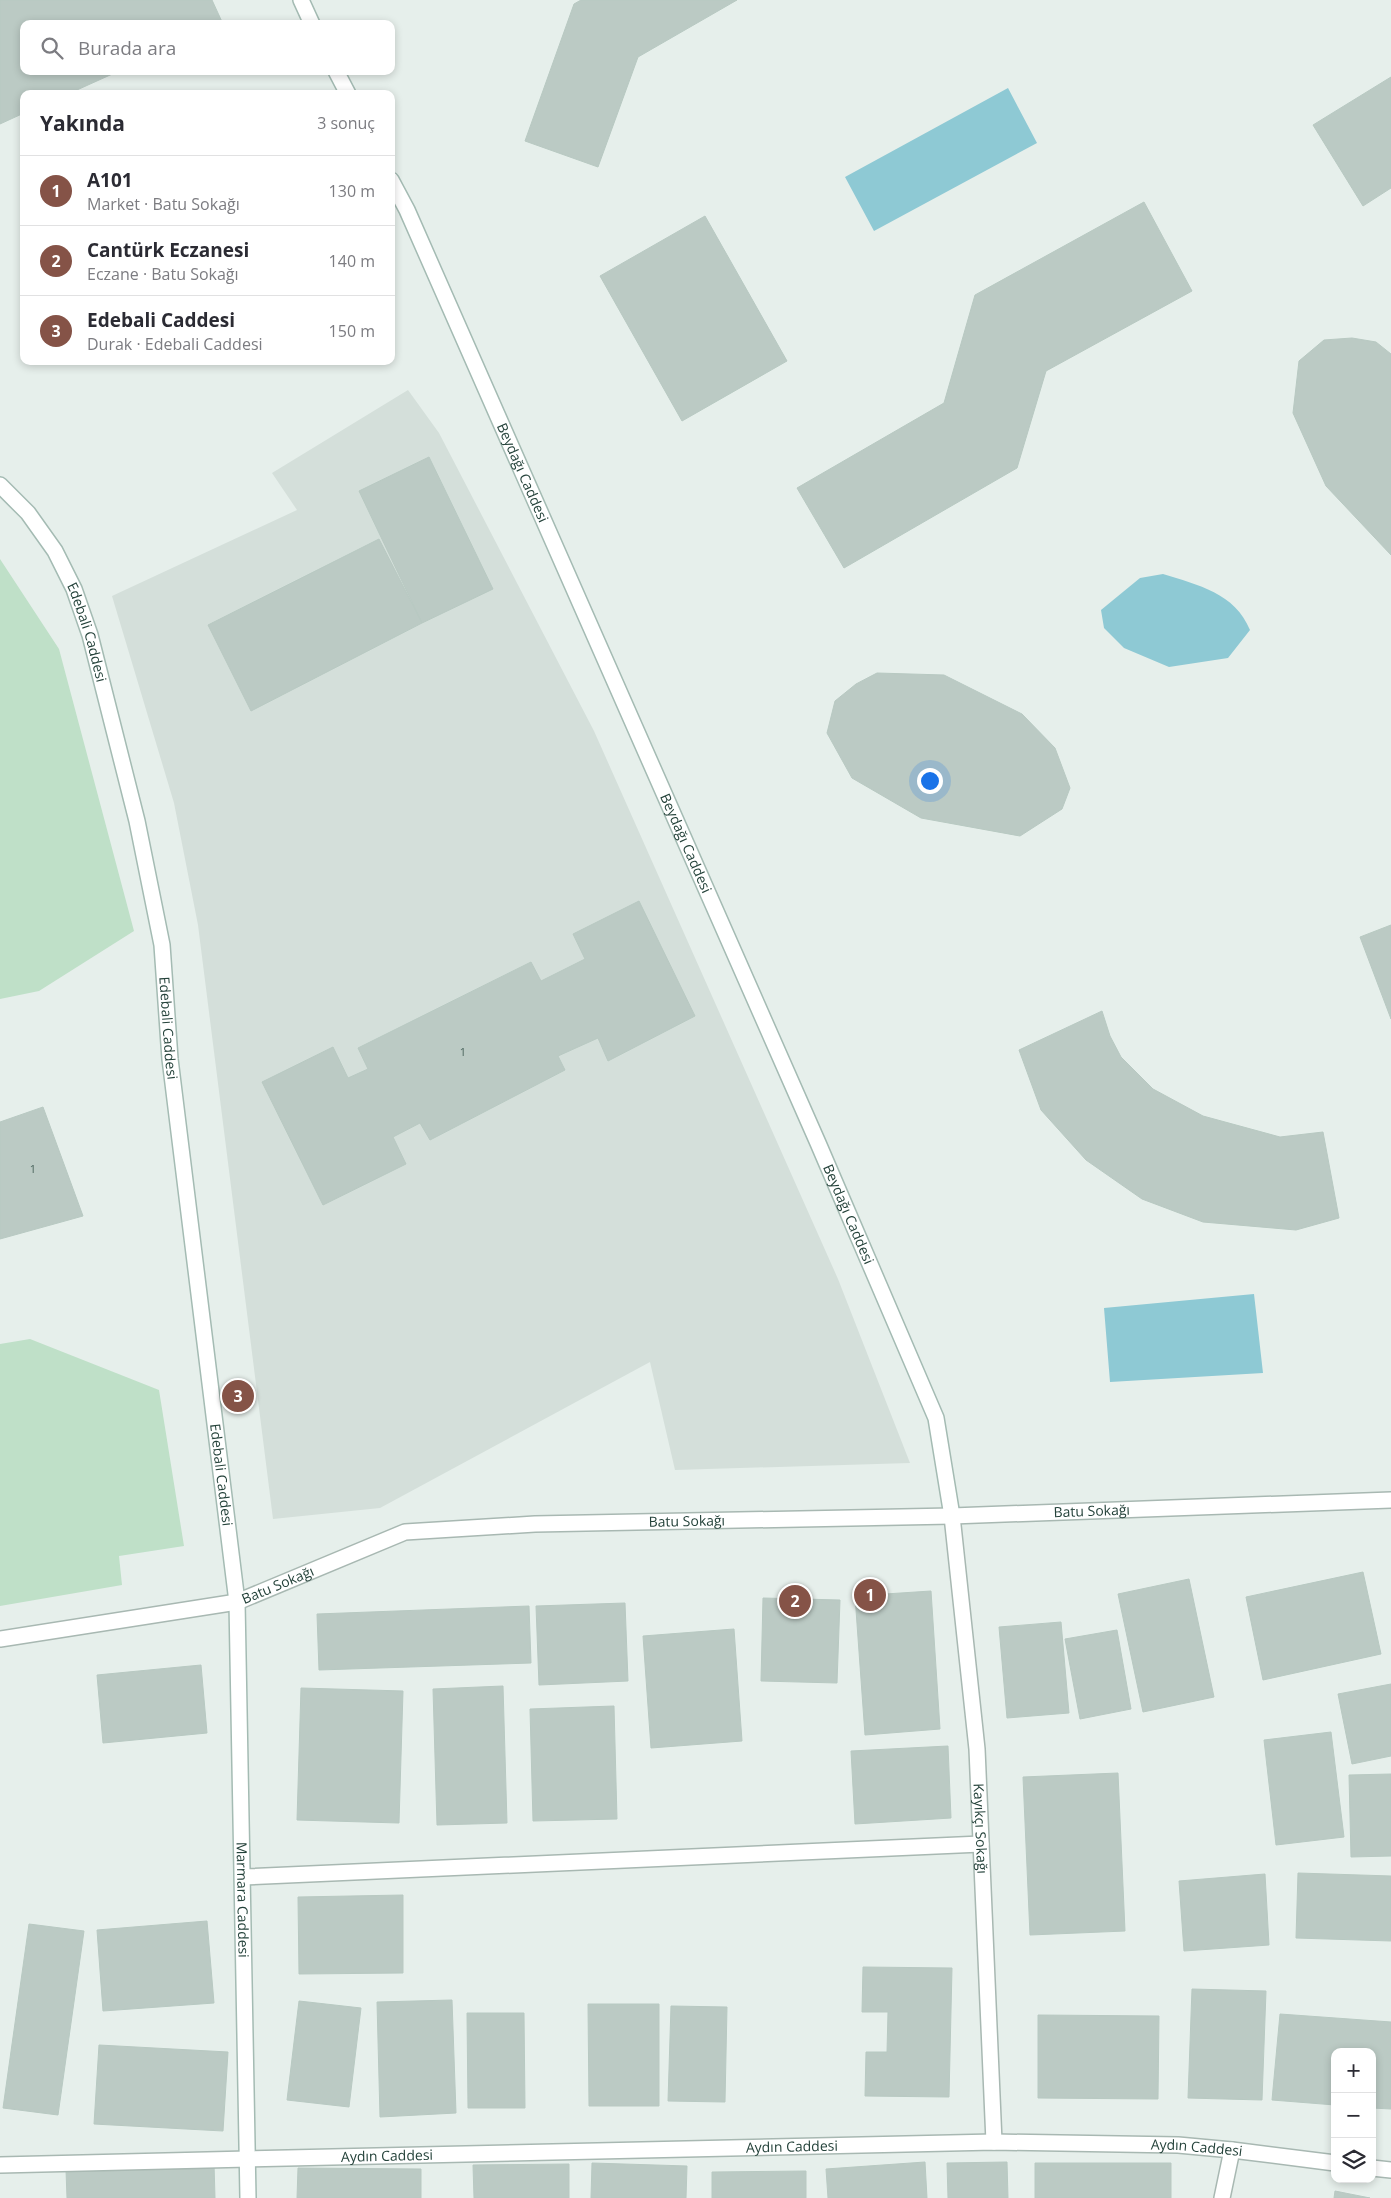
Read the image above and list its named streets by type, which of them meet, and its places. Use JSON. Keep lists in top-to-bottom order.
{
  "streets": {
    "street": [
      "Beydağı Caddesi",
      "Edebali Caddesi",
      "Batu Sokağı",
      "Kayıkçı Sokağı",
      "Marmara Caddesi",
      "Aydın Caddesi"
    ]
  },
  "crossings": [
    ["Beydağı Caddesi", "Batu Sokağı"],
    ["Beydağı Caddesi", "Kayıkçı Sokağı"],
    ["Edebali Caddesi", "Batu Sokağı"],
    ["Edebali Caddesi", "Marmara Caddesi"],
    ["Batu Sokağı", "Kayıkçı Sokağı"],
    ["Batu Sokağı", "Marmara Caddesi"],
    ["Kayıkçı Sokağı", "Aydın Caddesi"],
    ["Marmara Caddesi", "Aydın Caddesi"]
  ],
  "house_numbers": ["1", "1"],
  "page": {
    "search": "Burada ara",
    "heading": ["Yakında", "3 sonuç"],
    "list": [
      {
        "mark": "1",
        "name": "A101",
        "note": "Market · Batu Sokağı",
        "value": "130 m"
      },
      {
        "mark": "2",
        "name": "Cantürk Eczanesi",
        "note": "Eczane · Batu Sokağı",
        "value": "140 m"
      },
      {
        "mark": "3",
        "name": "Edebali̇ Caddesi̇",
        "note": "Durak · Edebali Caddesi",
        "value": "150 m"
      }
    ],
    "pins": ["3", "1", "2"],
    "map_buttons": ["+", "−"]
  }
}
